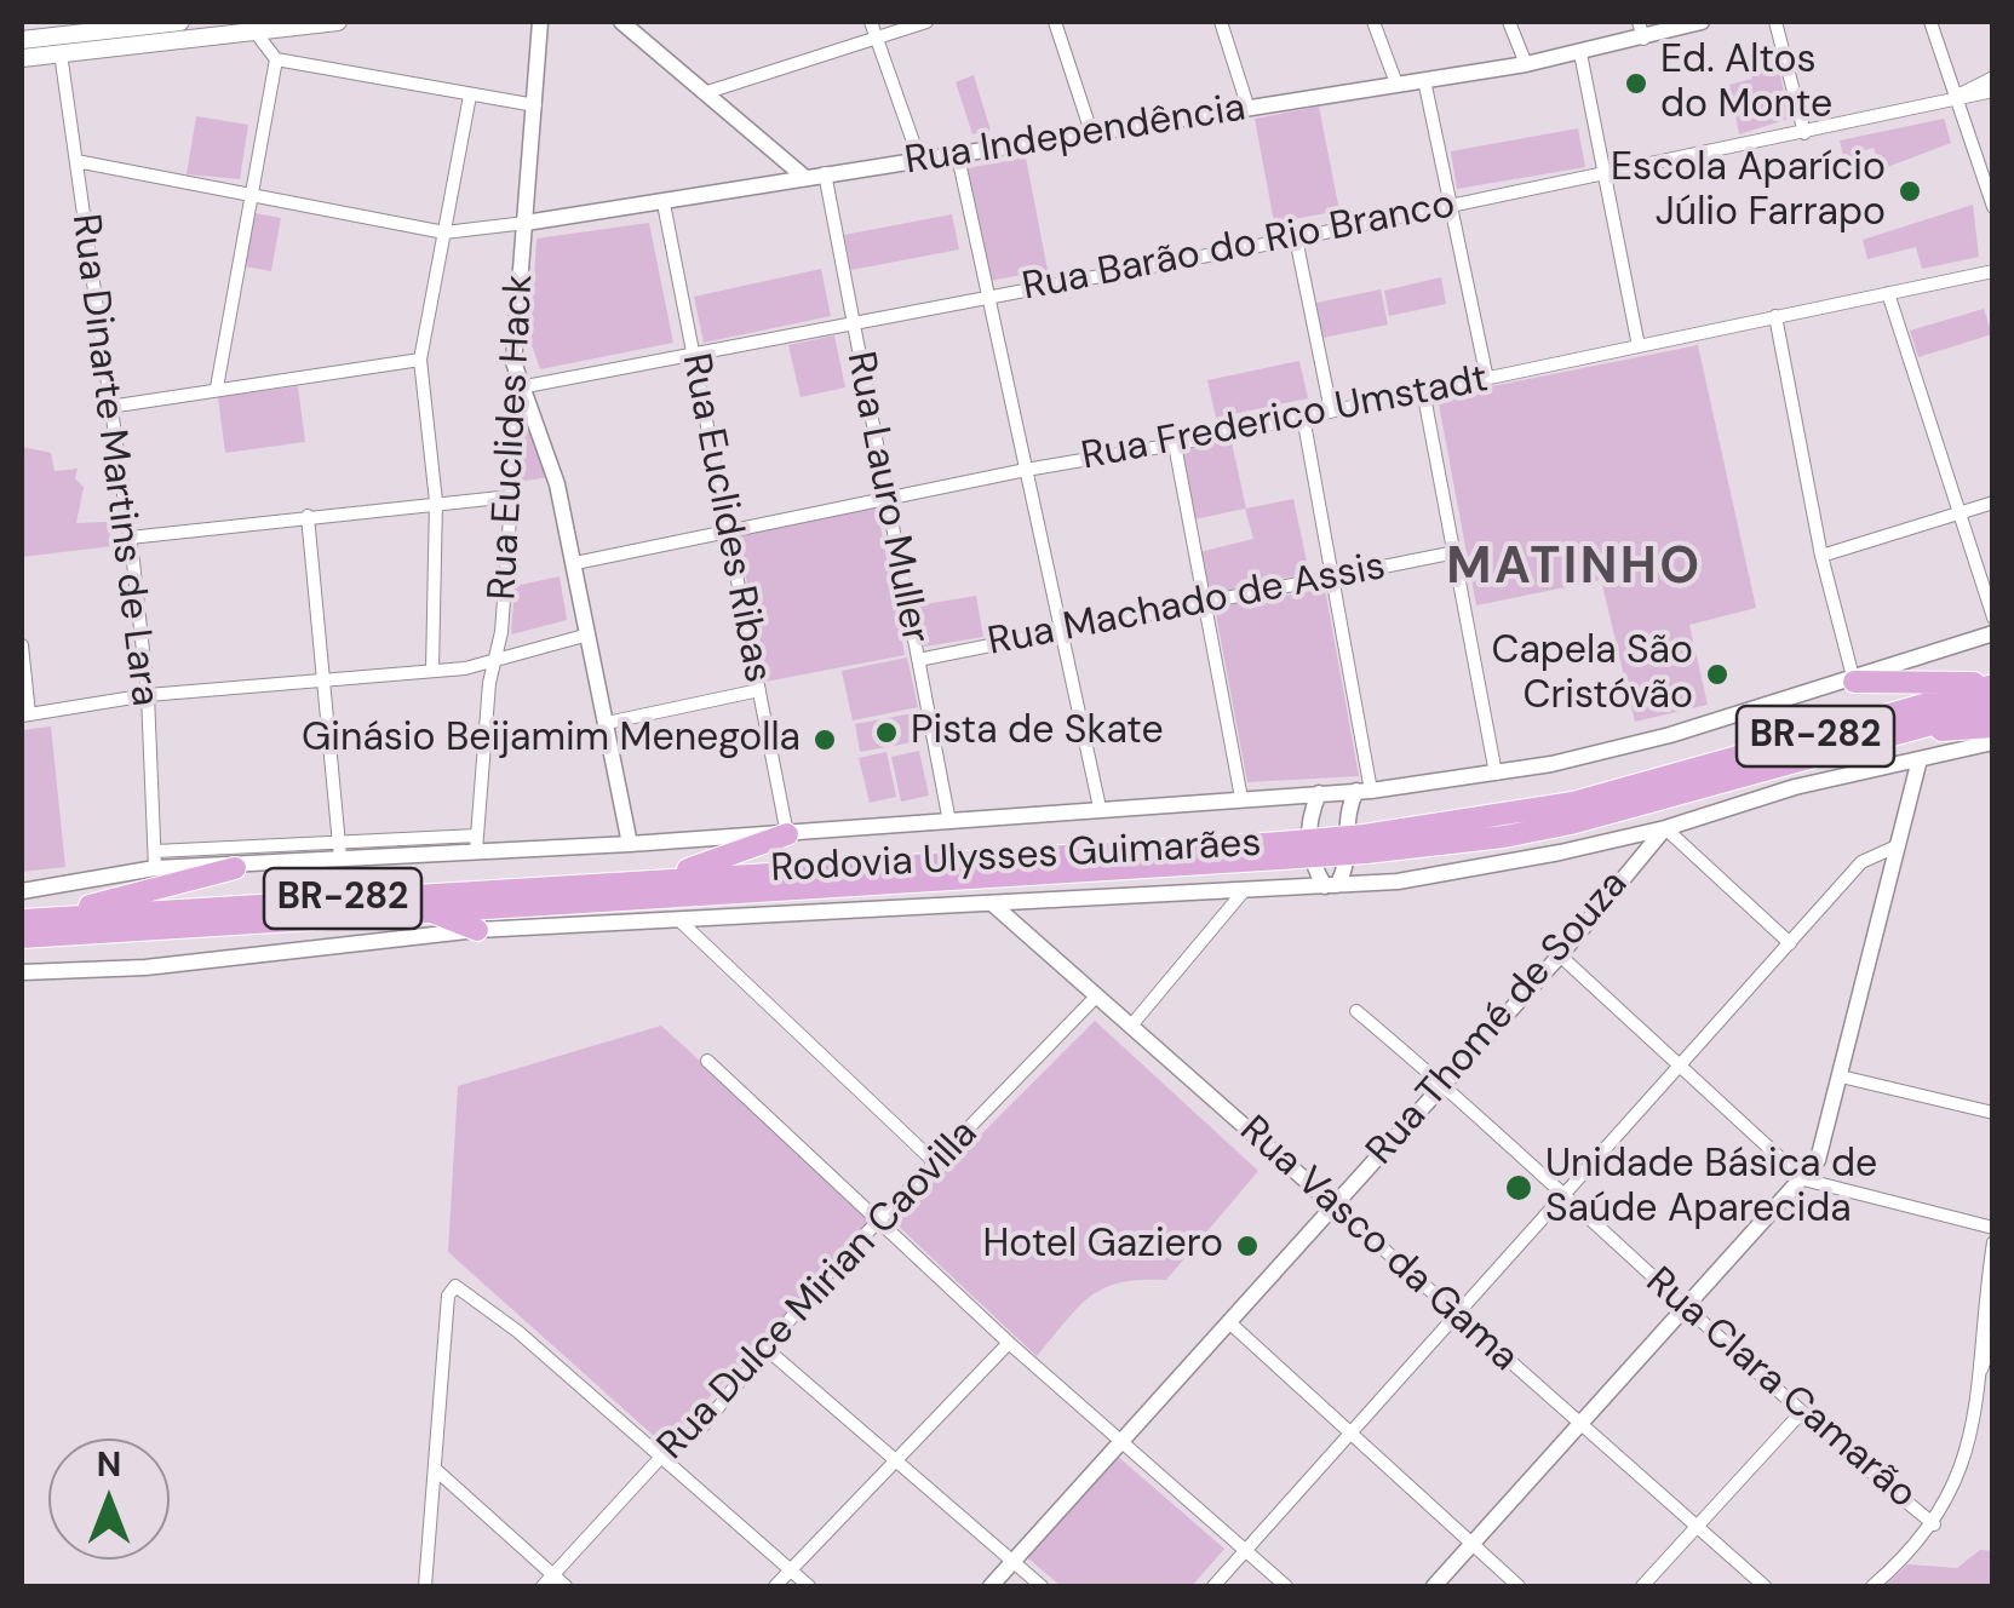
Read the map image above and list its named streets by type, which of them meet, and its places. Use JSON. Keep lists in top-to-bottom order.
{
  "streets": {
    "highway": ["BR-282", "Rodovia Ulysses Guimarães"],
    "street": [
      "Rua Independência",
      "Rua Barão do Rio Branco",
      "Rua Frederico Umstadt",
      "Rua Euclides Hack",
      "Rua Dinarte Martins de Lara",
      "Rua Lauro Muller",
      "Rua Euclides Ribas",
      "Rua Machado de Assis",
      "Rua Thomé de Souza",
      "Rua Vasco da Gama",
      "Rua Dulce Mirian Caovilla",
      "Rua Clara Camarão"
    ]
  },
  "crossings": [
    ["Rua Independência", "Rua Euclides Hack"],
    ["Rua Independência", "Rua Dinarte Martins de Lara"],
    ["Rua Independência", "Rua Lauro Muller"],
    ["Rua Independência", "Rua Euclides Ribas"],
    ["Rua Barão do Rio Branco", "Rua Euclides Hack"],
    ["Rua Barão do Rio Branco", "Rua Lauro Muller"],
    ["Rua Barão do Rio Branco", "Rua Euclides Ribas"],
    ["Rua Frederico Umstadt", "Rua Lauro Muller"],
    ["Rua Frederico Umstadt", "Rua Euclides Ribas"],
    ["Rua Lauro Muller", "Rua Machado de Assis"],
    ["Rua Thomé de Souza", "Rua Vasco da Gama"],
    ["Rua Thomé de Souza", "Rua Clara Camarão"],
    ["Rua Vasco da Gama", "Rua Dulce Mirian Caovilla"]
  ],
  "districts": ["MATINHO"],
  "places": [
    "Ed. Altos do Monte",
    "Escola Aparício Júlio Farrapo",
    "Capela São Cristóvão",
    "Pista de Skate",
    "Ginásio Beijamim Menegolla",
    "Unidade Básica de Saúde Aparecida",
    "Hotel Gaziero"
  ],
  "north": "top"
}
